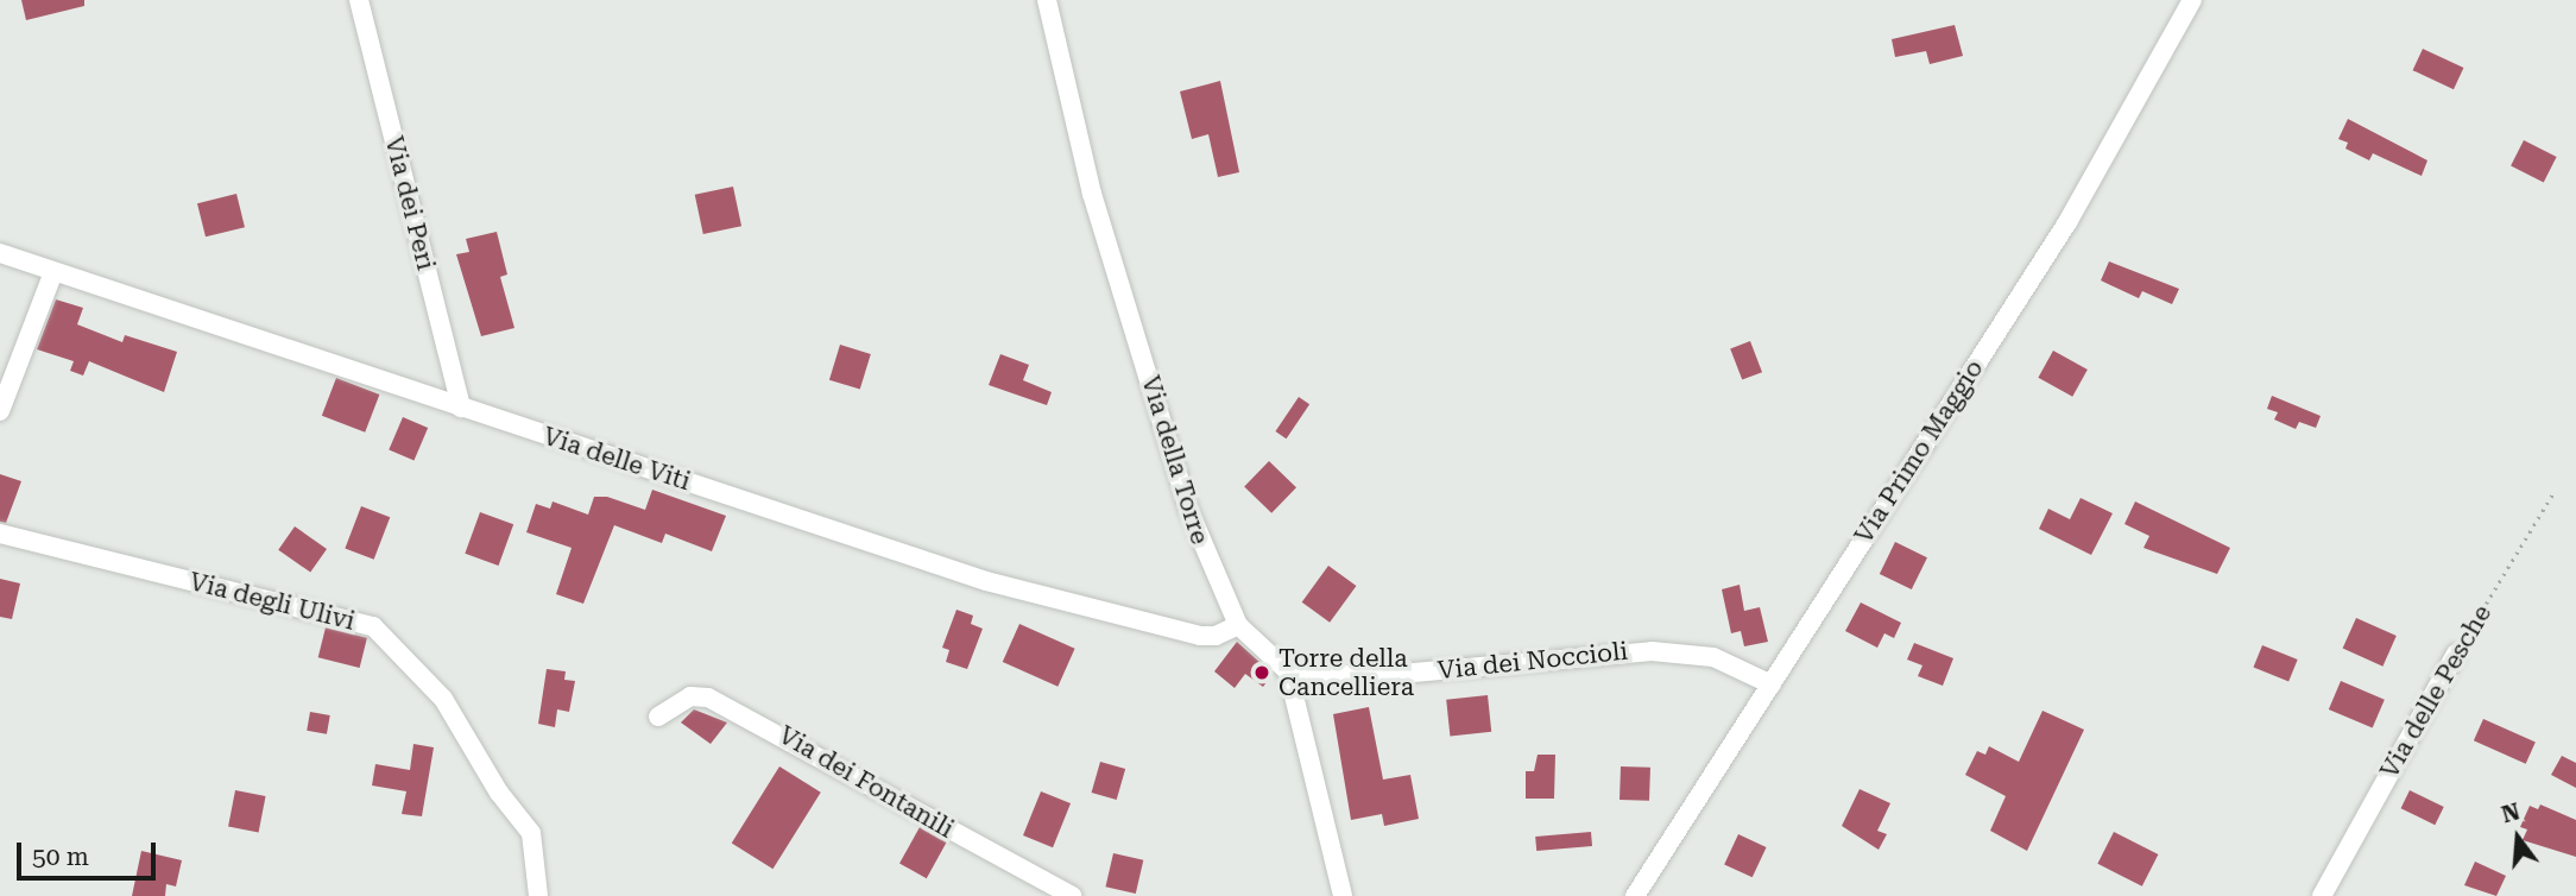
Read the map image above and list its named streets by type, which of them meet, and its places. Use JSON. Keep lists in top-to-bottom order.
{
  "streets": {
    "street": [
      "Via dei Peri",
      "Via Primo Maggio",
      "Via delle Viti",
      "Via della Torre",
      "Via degli Ulivi",
      "Via dei Noccioli",
      "Via delle Pesche",
      "Via dei Fontanili"
    ]
  },
  "crossings": [
    ["Via dei Peri", "Via delle Viti"],
    ["Via Primo Maggio", "Via dei Noccioli"],
    ["Via delle Viti", "Via della Torre"],
    ["Via della Torre", "Via dei Noccioli"]
  ],
  "places": ["Torre della Cancelliera"],
  "scale_bar": "50 m",
  "north": "top"
}
